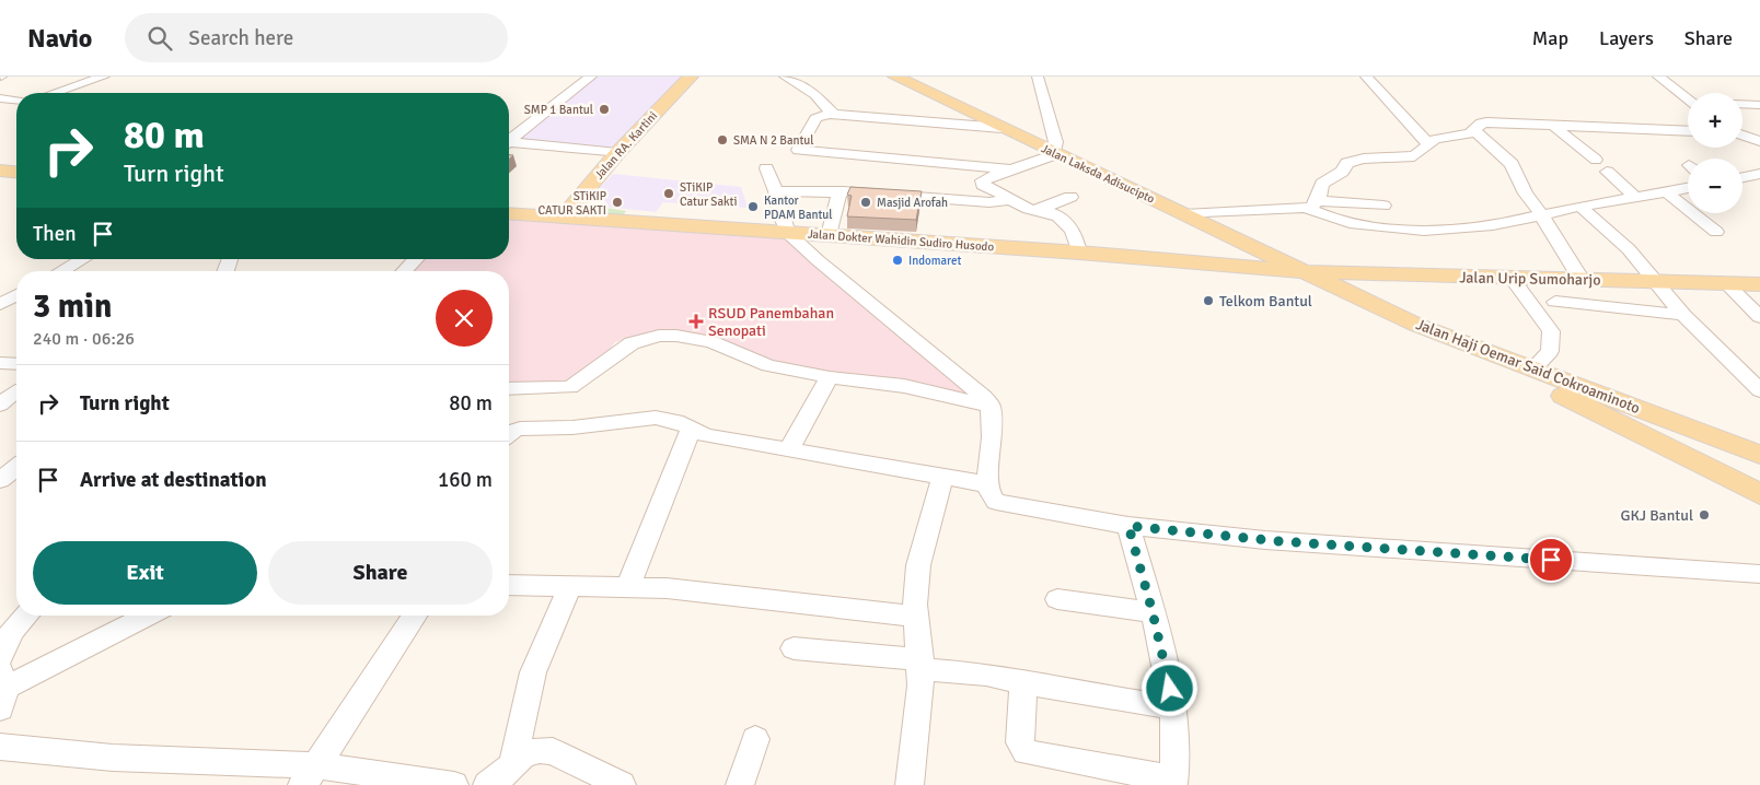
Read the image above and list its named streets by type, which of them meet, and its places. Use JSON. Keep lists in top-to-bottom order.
{
  "streets": {
    "main road": [
      "Jalan RA. Kartini",
      "Jalan Laksda Adisucipto",
      "Jalan Dokter Wahidin Sudiro Husodo",
      "Jalan Urip Sumoharjo",
      "Jalan Haji Oemar Said Cokroaminoto"
    ]
  },
  "crossings": [
    ["Jalan RA. Kartini", "Jalan Dokter Wahidin Sudiro Husodo"],
    ["Jalan Laksda Adisucipto", "Jalan Dokter Wahidin Sudiro Husodo"],
    ["Jalan Laksda Adisucipto", "Jalan Urip Sumoharjo"],
    ["Jalan Laksda Adisucipto", "Jalan Haji Oemar Said Cokroaminoto"],
    ["Jalan Dokter Wahidin Sudiro Husodo", "Jalan Urip Sumoharjo"],
    ["Jalan Dokter Wahidin Sudiro Husodo", "Jalan Haji Oemar Said Cokroaminoto"],
    ["Jalan Urip Sumoharjo", "Jalan Haji Oemar Said Cokroaminoto"]
  ],
  "places": {
    "other": [
      "SMP 1 Bantul",
      "SMA N 2 Bantul",
      "STiKIP Catur Sakti",
      "STiKIP CATUR SAKTI",
      "Masjid Arofah",
      "Kantor PDAM Bantul",
      "Indomaret",
      "Telkom Bantul",
      "GKJ Bantul"
    ],
    "health": ["RSUD Panembahan Senopati"]
  },
  "page": {
    "header": "Navio",
    "search": "Search here",
    "nav": ["Map", "Layers", "Share"],
    "map_buttons": ["+", "−"],
    "turn": ["80 m", "Turn right"],
    "then": "Then",
    "heading": ["3 min", "240 m · 06:26"],
    "list": [
      {
        "name": "Turn right",
        "value": "80 m"
      },
      {
        "name": "Arrive at destination",
        "value": "160 m"
      }
    ],
    "buttons": ["Exit", "Share"]
  }
}
